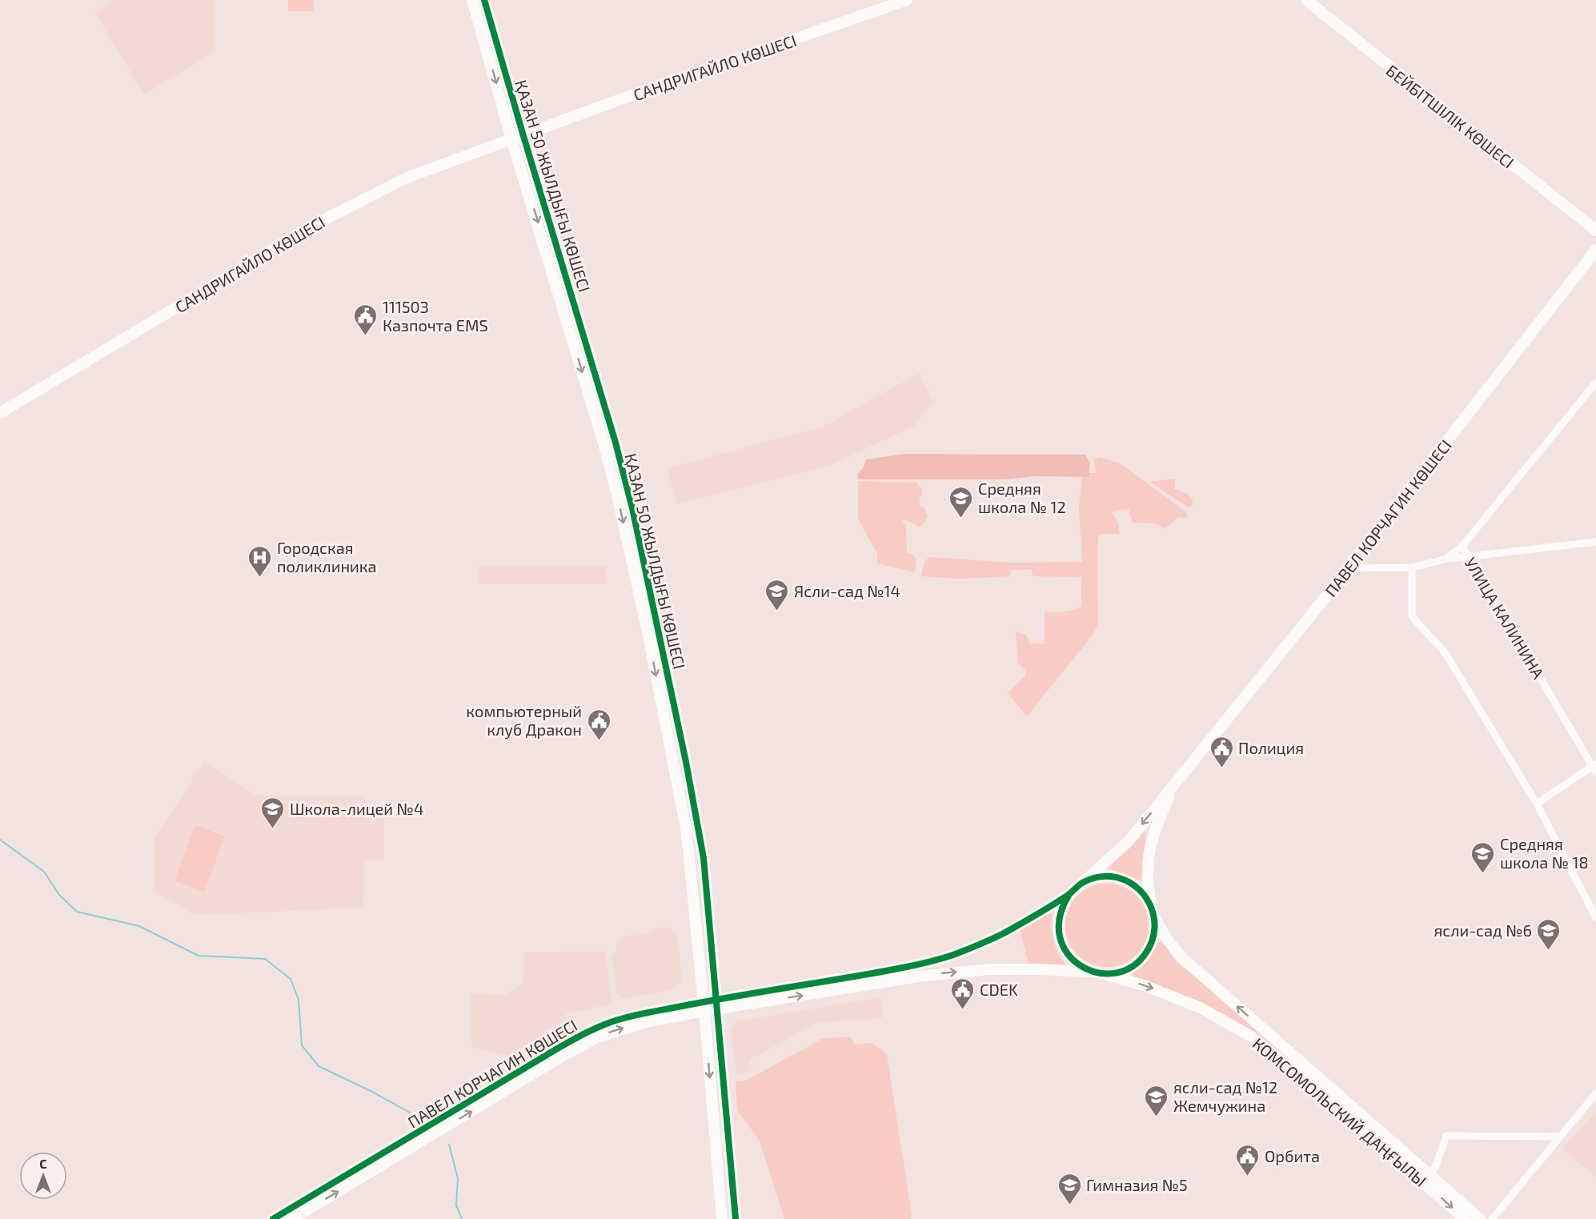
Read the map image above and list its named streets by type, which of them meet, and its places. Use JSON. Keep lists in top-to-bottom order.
{
  "streets": {
    "street": [
      "САНДРИГАЙЛО КӨШЕСІ",
      "БЕЙБІТШІЛІК КӨШЕСІ",
      "ҚАЗАН 50 ЖЫЛДЫҒЫ КӨШЕСІ",
      "ПАВЕЛ КОРЧАГИН КӨШЕСІ",
      "УЛИЦА КАЛИНИНА",
      "КОМСОМОЛЬСКИЙ ДАҢҒЫЛЫ"
    ]
  },
  "crossings": [
    ["САНДРИГАЙЛО КӨШЕСІ", "ҚАЗАН 50 ЖЫЛДЫҒЫ КӨШЕСІ"],
    ["ҚАЗАН 50 ЖЫЛДЫҒЫ КӨШЕСІ", "ПАВЕЛ КОРЧАГИН КӨШЕСІ"],
    ["ПАВЕЛ КОРЧАГИН КӨШЕСІ", "КОМСОМОЛЬСКИЙ ДАҢҒЫЛЫ"]
  ],
  "places": {
    "public building": [
      "111503 Казпочта EMS",
      "компьютерный клуб Дракон",
      "Полиция",
      "CDEK",
      "Орбита"
    ],
    "school or university": [
      "Средняя школа № 12",
      "Ясли-сад №14",
      "Школа-лицей №4",
      "Средняя школа № 18",
      "ясли-сад №6",
      "ясли-сад №12 Жемчужина",
      "Гимназия №5"
    ],
    "hospital": ["Городская поликлиника"]
  },
  "north": "top"
}
